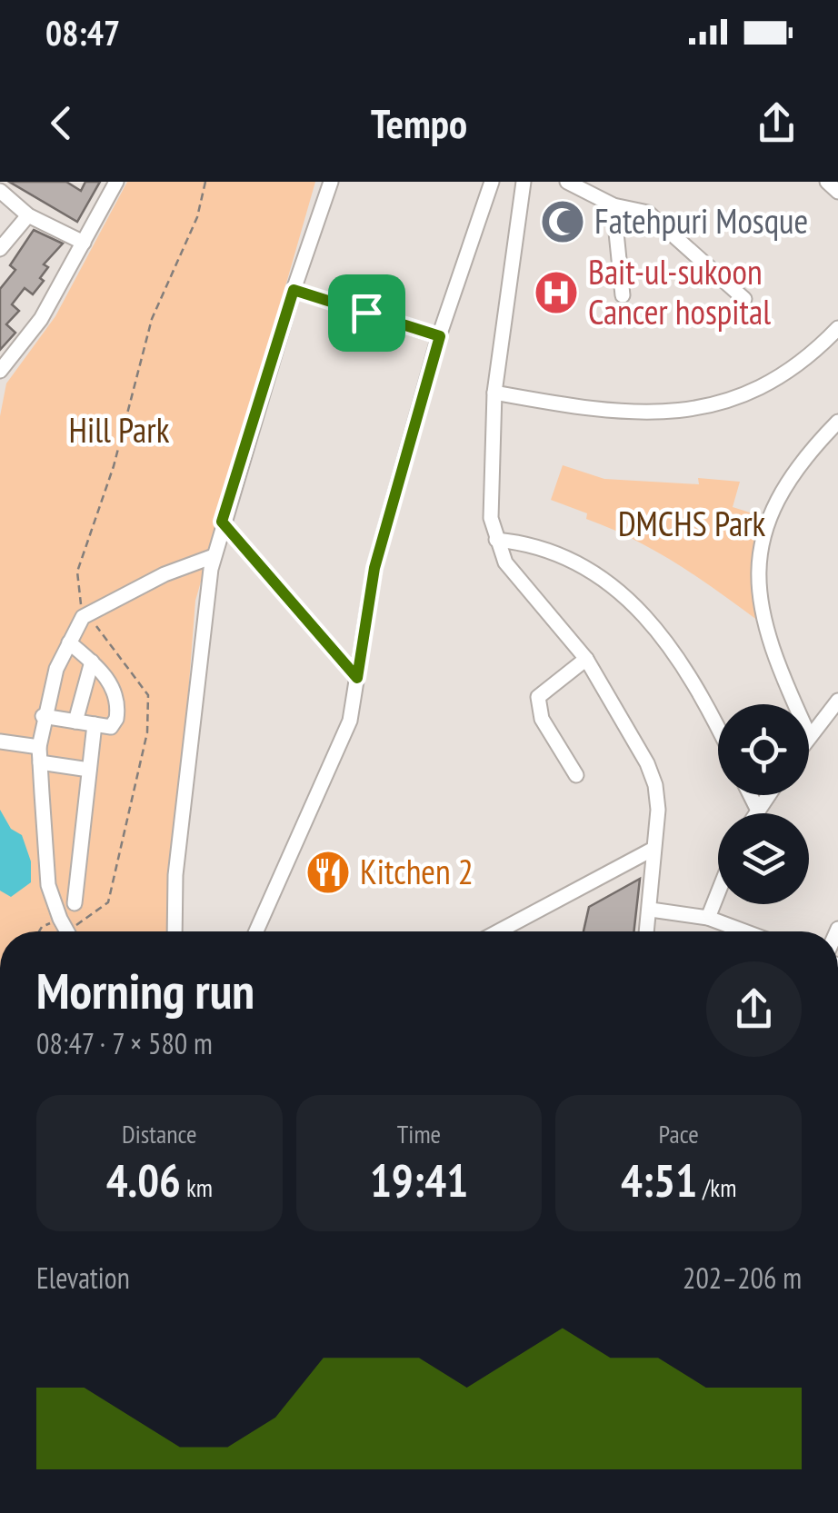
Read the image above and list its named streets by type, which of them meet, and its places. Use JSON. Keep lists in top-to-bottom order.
{
  "parks": ["Hill Park", "DMCHS Park"],
  "places": {
    "mosque": ["Fatehpuri Mosque"],
    "hospital": ["Bait-ul-sukoon Cancer hospital"],
    "restaurant": ["Kitchen 2"]
  },
  "page": {
    "status": "08:47",
    "header": "Tempo",
    "heading": ["Morning run", "08:47 · 7 × 580 m"],
    "stats": [
      ["Distance", "4.06 km"],
      ["Time", "19:41"],
      ["Pace", "4:51 /km"]
    ],
    "chart": ["Elevation", "202–206 m"]
  }
}
